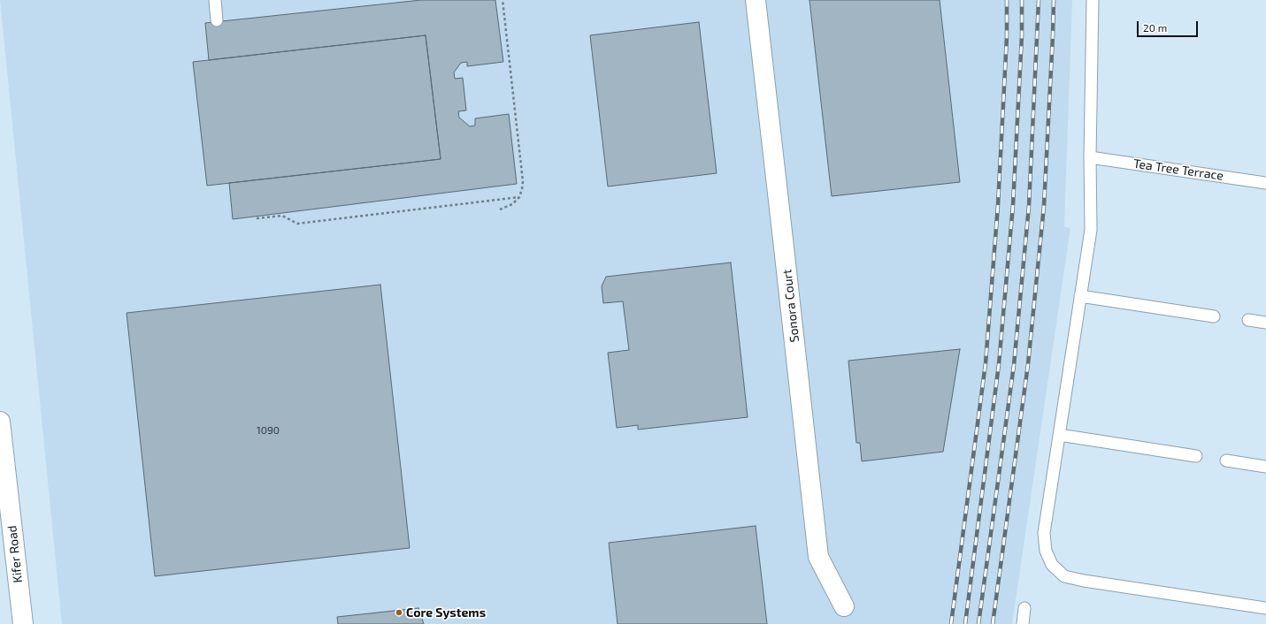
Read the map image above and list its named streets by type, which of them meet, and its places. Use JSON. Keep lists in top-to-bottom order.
{
  "streets": {
    "street": ["Sonora Court", "Kifer Road"],
    "lane": ["Tea Tree Terrace"]
  },
  "places": ["Core Systems"],
  "house_numbers": ["1090"],
  "scale_bar": "20 m"
}
